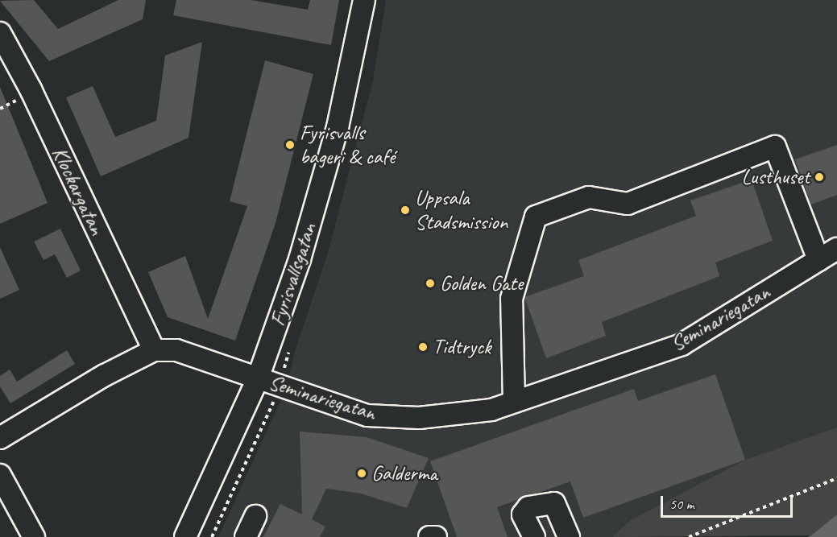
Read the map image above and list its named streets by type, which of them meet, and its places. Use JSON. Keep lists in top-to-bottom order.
{
  "streets": {
    "street": ["Klockargatan", "Fyrisvallsgatan", "Seminariegatan"]
  },
  "crossings": [
    ["Klockargatan", "Seminariegatan"],
    ["Fyrisvallsgatan", "Seminariegatan"]
  ],
  "places": [
    "Fyrisvalls bageri & café",
    "Lusthuset",
    "Uppsala Stadsmission",
    "Golden Gate",
    "Tidtryck",
    "Galderma"
  ],
  "scale_bar": "50 m"
}
